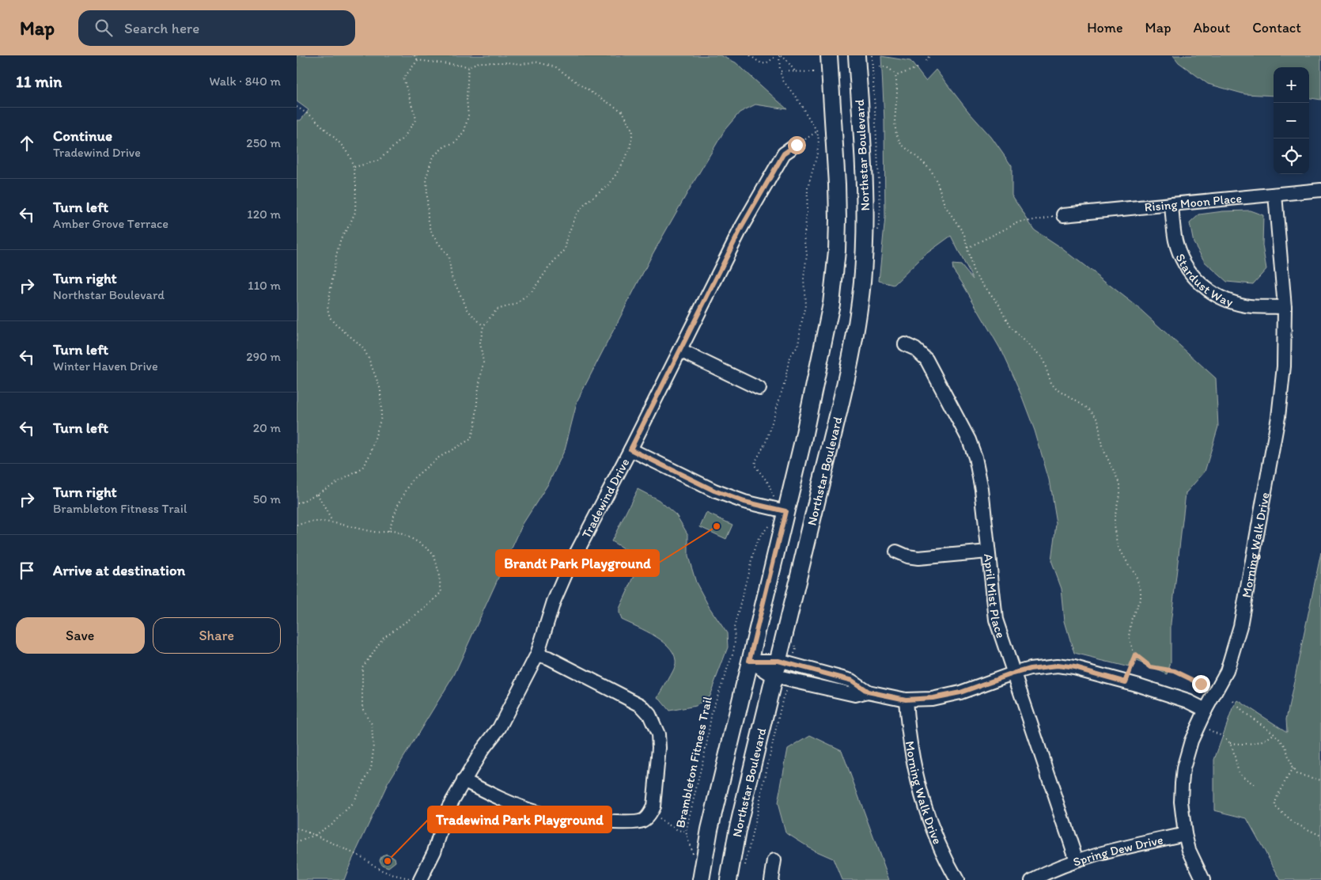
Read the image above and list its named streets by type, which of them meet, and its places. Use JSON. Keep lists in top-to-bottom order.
{
  "streets": {
    "main road": ["Northstar Boulevard"],
    "street": [
      "Rising Moon Place",
      "Stardust Way",
      "Tradewind Drive",
      "Morning Walk Drive",
      "April Mist Place",
      "Spring Dew Drive"
    ],
    "path": ["Brambleton Fitness Trail"]
  },
  "crossings": [
    ["Northstar Boulevard", "Brambleton Fitness Trail"],
    ["Rising Moon Place", "Stardust Way"],
    ["Rising Moon Place", "Morning Walk Drive"],
    ["Stardust Way", "Morning Walk Drive"],
    ["Morning Walk Drive", "Spring Dew Drive"],
    ["April Mist Place", "Spring Dew Drive"]
  ],
  "places": ["Brandt Park Playground", "Tradewind Park Playground"],
  "page": {
    "header": "Map",
    "search": "Search here",
    "nav": [
      "Home",
      "Map",
      "About",
      "Contact"
    ],
    "heading": ["11 min", "Walk · 840 m"],
    "map_buttons": ["+", "−"],
    "list": [
      ["Continue", "Tradewind Drive", "250 m"],
      ["Turn left", "Amber Grove Terrace", "120 m"],
      ["Turn right", "Northstar Boulevard", "110 m"],
      ["Turn left", "Winter Haven Drive", "290 m"],
      ["Turn left", "20 m"],
      ["Turn right", "Brambleton Fitness Trail", "50 m"],
      "Arrive at destination"
    ],
    "buttons": ["Save", "Share"]
  }
}
